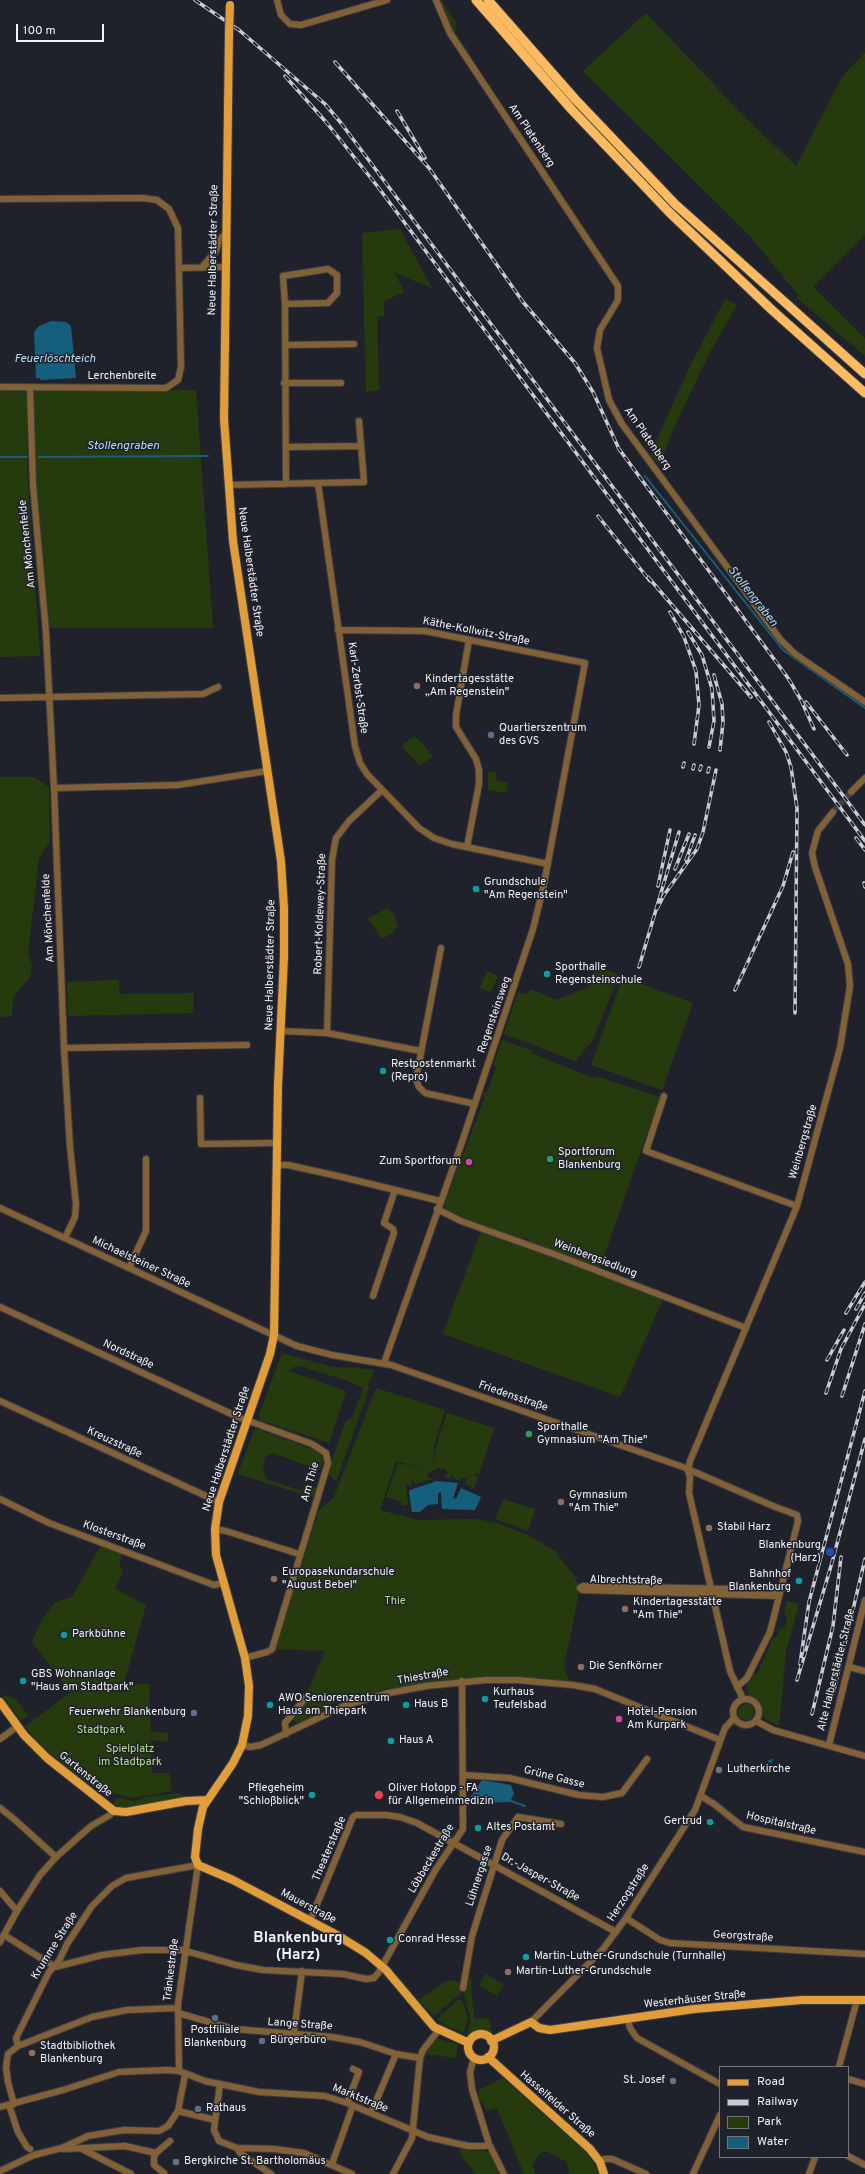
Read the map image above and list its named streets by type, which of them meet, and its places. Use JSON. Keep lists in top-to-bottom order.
{
  "streets": {
    "main road": [
      "Neue Halberstädter Straße",
      "Gartenstraße",
      "Herzogstraße",
      "Mauerstraße",
      "Westerhäuser Straße",
      "Hasselfelder Straße"
    ],
    "street": [
      "Am Platenberg",
      "Lerchenbreite",
      "Am Mönchenfelde",
      "Käthe-Kollwitz-Straße",
      "Karl-Zerbst-Straße",
      "Robert-Koldewey-Straße",
      "Regensteinsweg",
      "Weinbergstraße",
      "Weinbergsiedlung",
      "Michaelsteiner Straße",
      "Nordstraße",
      "Friedensstraße",
      "Kreuzstraße",
      "Am Thie",
      "Klosterstraße",
      "Albrechtstraße",
      "Alte Halberstädter Straße",
      "Thiestraße",
      "Grüne Gasse",
      "Hospitalstraße",
      "Theaterstraße",
      "Löbbeckestraße",
      "Lühnergasse",
      "Dr.-Jasper-Straße",
      "Georgstraße",
      "Krumme Straße",
      "Tränkestraße",
      "Lange Straße",
      "Marktstraße"
    ]
  },
  "crossings": [
    ["Neue Halberstädter Straße", "Michaelsteiner Straße"],
    ["Neue Halberstädter Straße", "Nordstraße"],
    ["Neue Halberstädter Straße", "Friedensstraße"],
    ["Neue Halberstädter Straße", "Kreuzstraße"],
    ["Neue Halberstädter Straße", "Am Thie"],
    ["Neue Halberstädter Straße", "Klosterstraße"],
    ["Neue Halberstädter Straße", "Thiestraße"],
    ["Neue Halberstädter Straße", "Gartenstraße"],
    ["Neue Halberstädter Straße", "Mauerstraße"],
    ["Neue Halberstädter Straße", "Krumme Straße"],
    ["Neue Halberstädter Straße", "Tränkestraße"],
    ["Lerchenbreite", "Am Mönchenfelde"],
    ["Am Mönchenfelde", "Michaelsteiner Straße"],
    ["Käthe-Kollwitz-Straße", "Karl-Zerbst-Straße"],
    ["Käthe-Kollwitz-Straße", "Regensteinsweg"],
    ["Karl-Zerbst-Straße", "Robert-Koldewey-Straße"],
    ["Karl-Zerbst-Straße", "Regensteinsweg"],
    ["Regensteinsweg", "Weinbergsiedlung"],
    ["Regensteinsweg", "Friedensstraße"],
    ["Weinbergstraße", "Weinbergsiedlung"],
    ["Weinbergstraße", "Friedensstraße"],
    ["Weinbergstraße", "Albrechtstraße"],
    ["Weinbergstraße", "Herzogstraße"],
    ["Michaelsteiner Straße", "Friedensstraße"],
    ["Nordstraße", "Am Thie"],
    ["Friedensstraße", "Albrechtstraße"],
    ["Thiestraße", "Löbbeckestraße"],
    ["Thiestraße", "Herzogstraße"],
    ["Grüne Gasse", "Löbbeckestraße"],
    ["Hospitalstraße", "Herzogstraße"],
    ["Theaterstraße", "Löbbeckestraße"],
    ["Theaterstraße", "Dr.-Jasper-Straße"],
    ["Theaterstraße", "Mauerstraße"],
    ["Löbbeckestraße", "Dr.-Jasper-Straße"],
    ["Löbbeckestraße", "Mauerstraße"],
    ["Lühnergasse", "Dr.-Jasper-Straße"],
    ["Dr.-Jasper-Straße", "Herzogstraße"],
    ["Herzogstraße", "Mauerstraße"],
    ["Herzogstraße", "Georgstraße"],
    ["Herzogstraße", "Westerhäuser Straße"],
    ["Herzogstraße", "Hasselfelder Straße"],
    ["Mauerstraße", "Krumme Straße"],
    ["Mauerstraße", "Tränkestraße"],
    ["Mauerstraße", "Hasselfelder Straße"],
    ["Krumme Straße", "Tränkestraße"],
    ["Krumme Straße", "Lange Straße"],
    ["Tränkestraße", "Lange Straße"]
  ],
  "districts": ["Blankenburg (Harz)"],
  "water": ["Feuerlöschteich", "Stollengraben"],
  "parks": ["Thie", "Stadtpark", "Spielplatz im Stadtpark"],
  "places": [
    "Kindertagesstätte „Am Regenstein\"",
    "Quartierszentrum des GVS",
    "Grundschule \"Am Regenstein\"",
    "Sporthalle Regensteinschule",
    "Restpostenmarkt (Repro)",
    "Sportforum Blankenburg",
    "Zum Sportforum",
    "Sporthalle Gymnasium \"Am Thie\"",
    "Gymnasium \"Am Thie\"",
    "Stabil Harz",
    "Blankenburg (Harz)",
    "Europasekundarschule \"August Bebel\"",
    "Bahnhof Blankenburg",
    "Kindertagesstätte \"Am Thie\"",
    "Parkbühne",
    "Die Senfkörner",
    "GBS Wohnanlage \"Haus am Stadtpark\"",
    "Kurhaus Teufelsbad",
    "AWO Seniorenzentrum Haus am Thiepark",
    "Haus B",
    "Feuerwehr Blankenburg",
    "Hotel-Pension Am Kurpark",
    "Haus A",
    "Lutherkirche",
    "Pflegeheim \"Schloßblick\"",
    "Oliver Hotopp - FA für Allgemeinmedizin",
    "Gertrud",
    "Altes Postamt",
    "Conrad Hesse",
    "Martin-Luther-Grundschule (Turnhalle)",
    "Martin-Luther-Grundschule",
    "Postfiliale Blankenburg",
    "Bürgerbüro",
    "Stadtbibliothek Blankenburg",
    "St. Josef",
    "Rathaus",
    "Bergkirche St. Bartholomäus"
  ],
  "legend": [
    "Road",
    "Railway",
    "Park",
    "Water"
  ],
  "scale_bar": "100 m"
}
